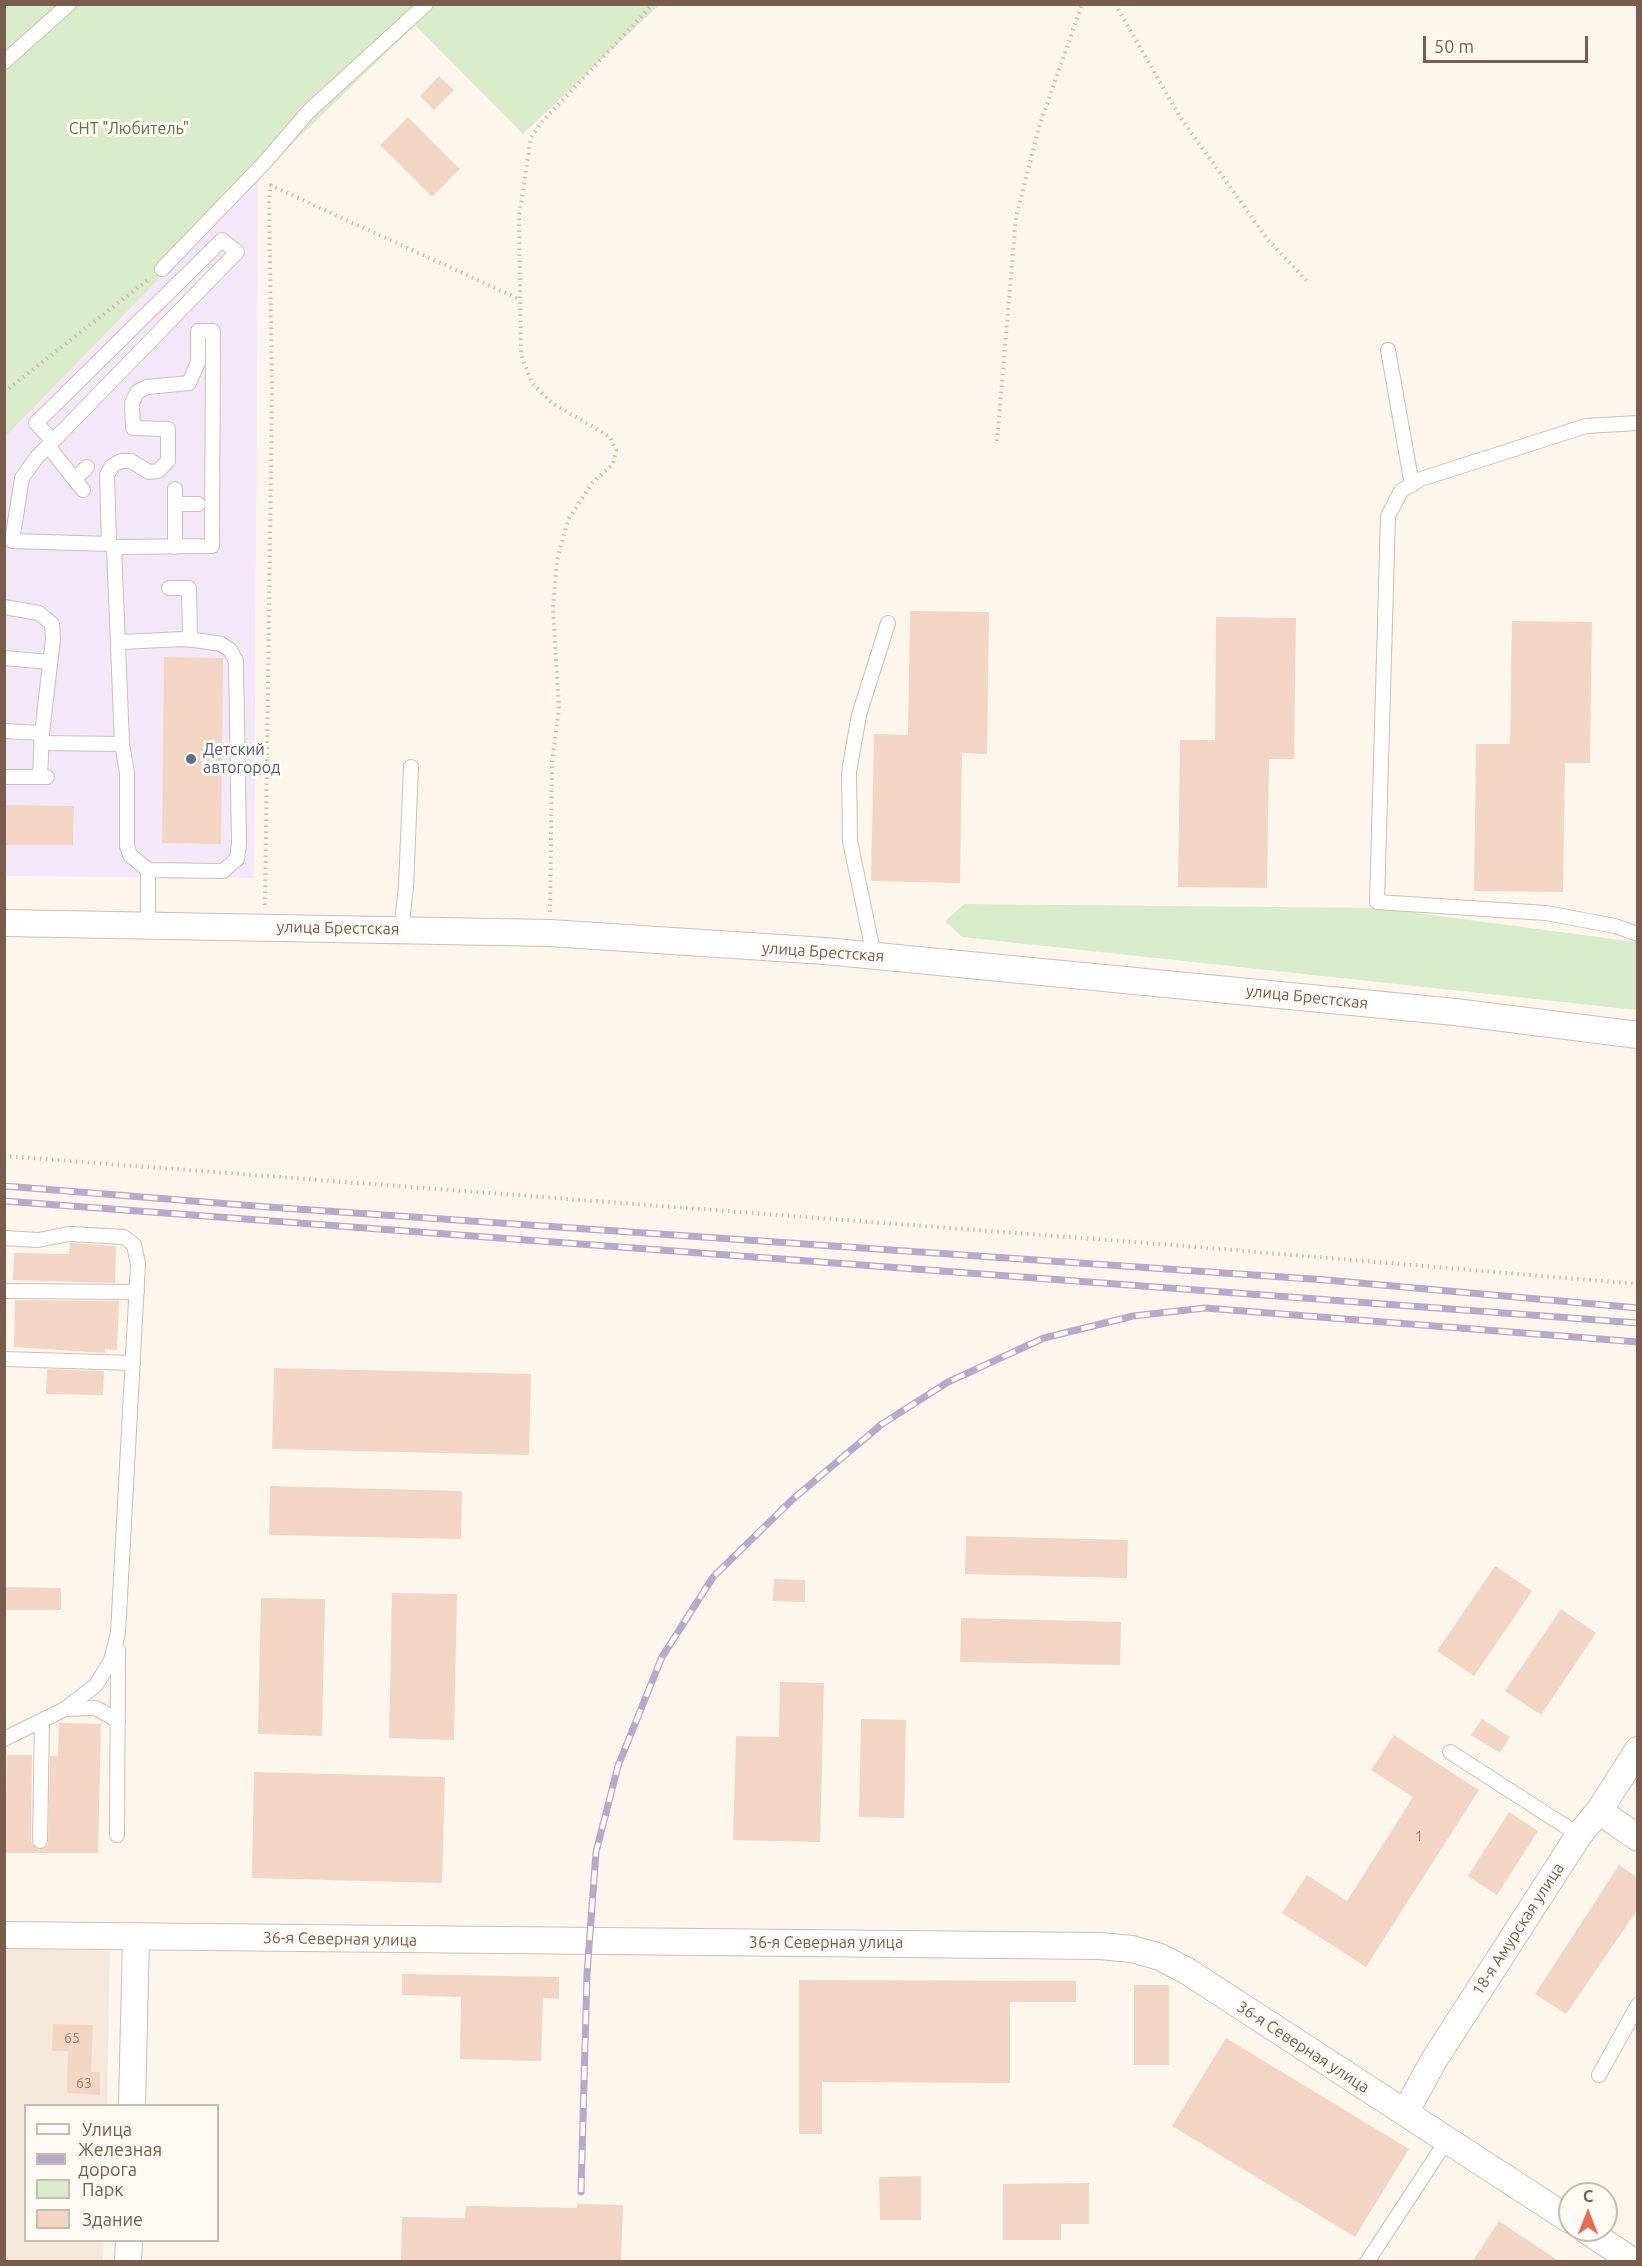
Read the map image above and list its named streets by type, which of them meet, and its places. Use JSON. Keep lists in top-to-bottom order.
{
  "streets": {
    "street": ["улица Брестская", "18-я Амурская улица", "36-я Северная улица"]
  },
  "crossings": [
    ["18-я Амурская улица", "36-я Северная улица"]
  ],
  "parks": ["СНТ \"Любитель\""],
  "places": ["Детский автогород"],
  "house_numbers": ["1", "65", "63"],
  "legend": [
    "Улица",
    "Железная дорога",
    "Парк",
    "Здание"
  ],
  "scale_bar": "50 m",
  "north": "top"
}
